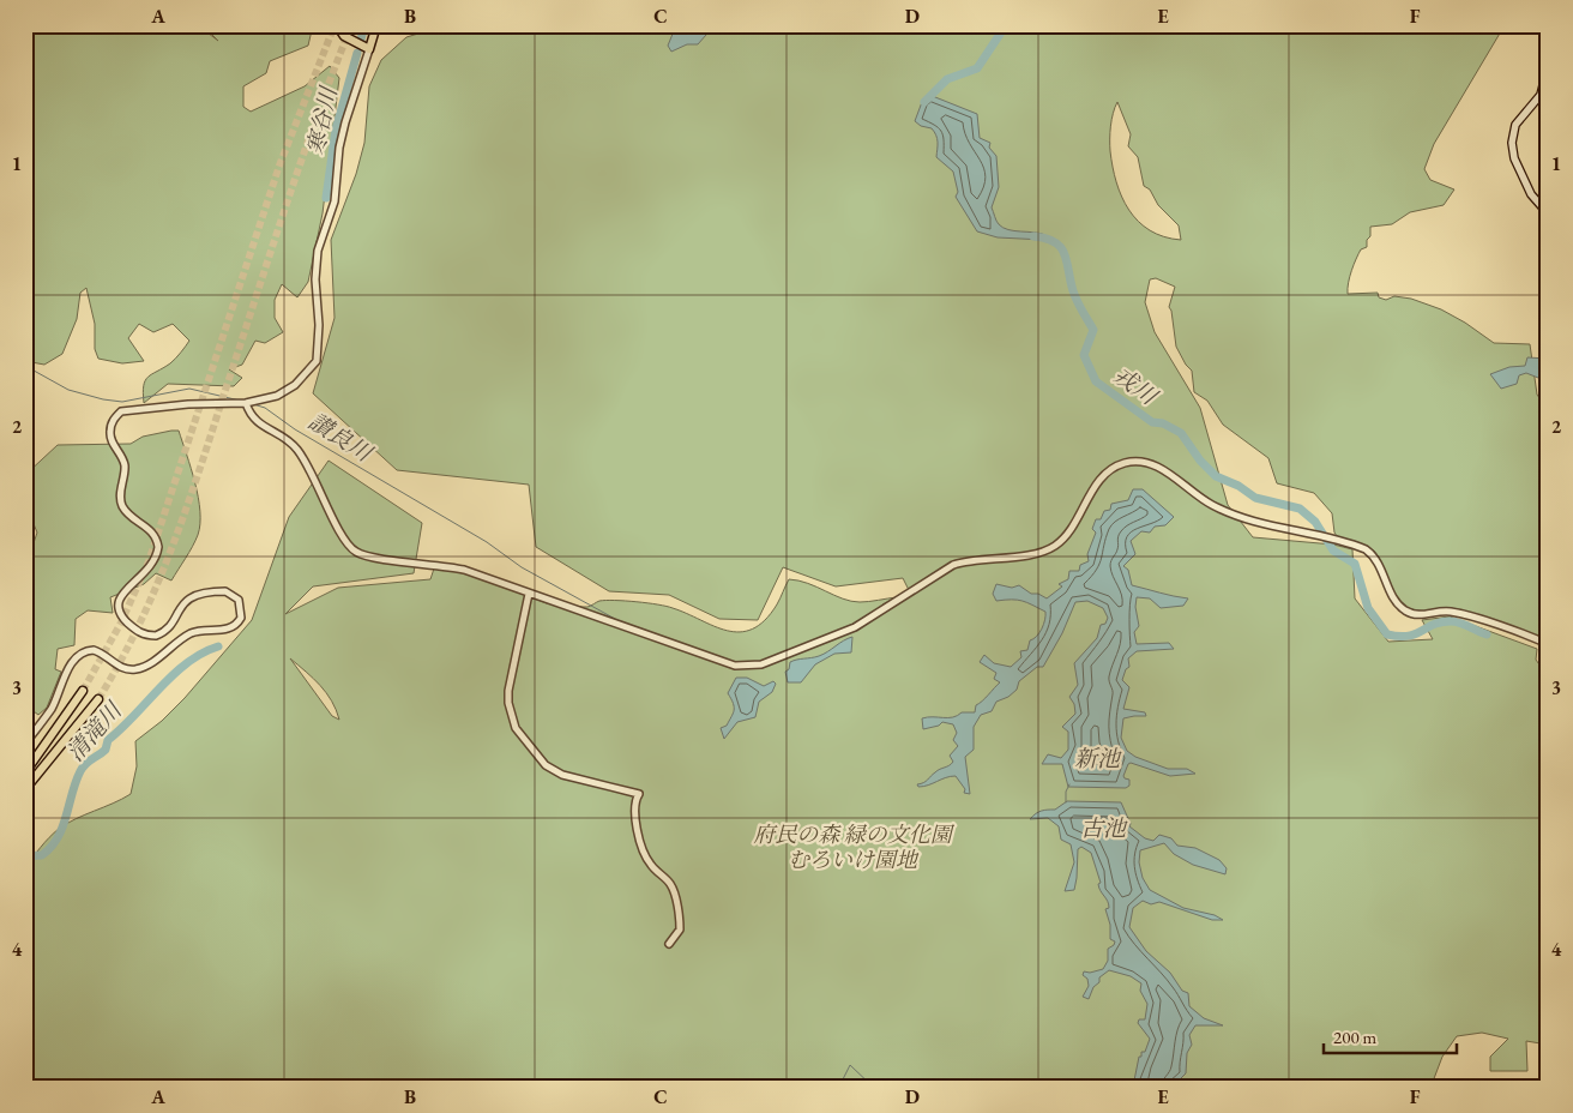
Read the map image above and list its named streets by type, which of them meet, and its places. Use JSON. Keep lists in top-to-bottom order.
{
  "water": [
    "寒谷川",
    "戎川",
    "讃良川",
    "清滝川",
    "新池",
    "古池"
  ],
  "parks": ["府民の森 緑の文化園 むろいけ園地"],
  "scale_bar": "200 m",
  "grid": {
    "columns": [
      "A",
      "B",
      "C",
      "D",
      "E",
      "F"
    ],
    "rows": [
      "1",
      "2",
      "3",
      "4"
    ]
  }
}
